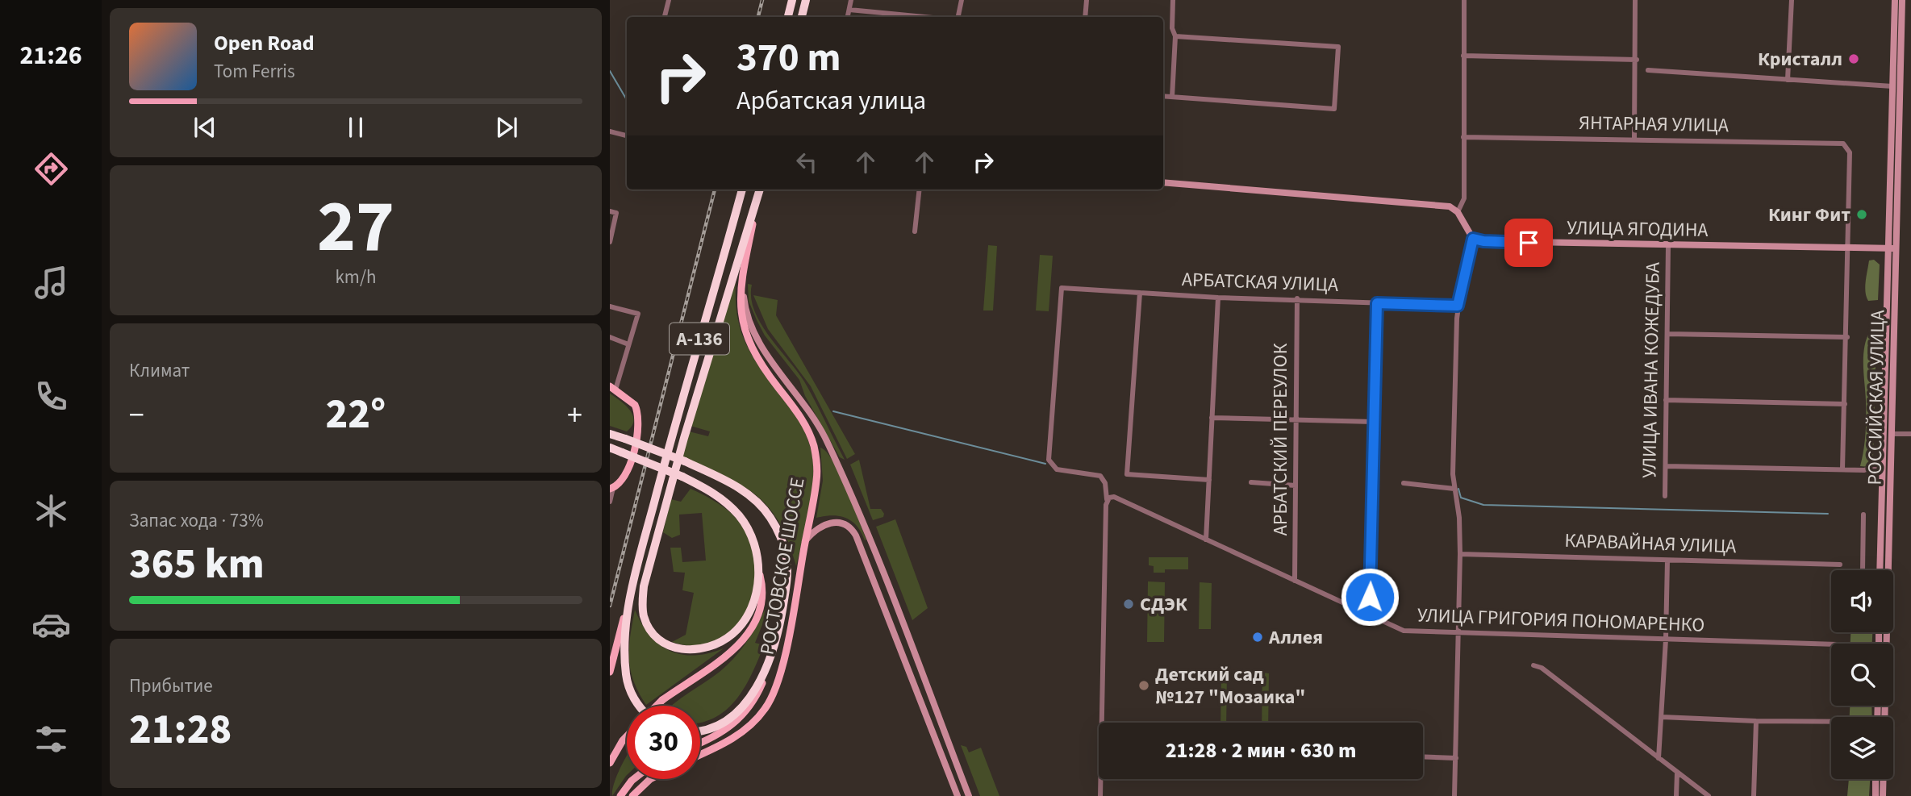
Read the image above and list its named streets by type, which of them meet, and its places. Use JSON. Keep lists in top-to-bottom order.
{
  "streets": {
    "highway": ["А-136", "РОСТОВСКОЕ ШОССЕ"],
    "main road": ["УЛИЦА ЯГОДИНА", "РОССИЙСКАЯ УЛИЦА"],
    "street": [
      "ЯНТАРНАЯ УЛИЦА",
      "АРБАТСКАЯ УЛИЦА",
      "УЛИЦА ИВАНА КОЖЕДУБА",
      "АРБАТСКИЙ ПЕРЕУЛОК",
      "КАРАВАЙНАЯ УЛИЦА",
      "УЛИЦА ГРИГОРИЯ ПОНОМАРЕНКО"
    ]
  },
  "crossings": [
    ["ЯНТАРНАЯ УЛИЦА", "УЛИЦА ЯГОДИНА"],
    ["УЛИЦА ЯГОДИНА", "УЛИЦА ИВАНА КОЖЕДУБА"],
    ["УЛИЦА ЯГОДИНА", "РОССИЙСКАЯ УЛИЦА"],
    ["АРБАТСКАЯ УЛИЦА", "АРБАТСКИЙ ПЕРЕУЛОК"],
    ["АРБАТСКАЯ УЛИЦА", "УЛИЦА ГРИГОРИЯ ПОНОМАРЕНКО"],
    ["А-136", "РОСТОВСКОЕ ШОССЕ"],
    ["АРБАТСКИЙ ПЕРЕУЛОК", "УЛИЦА ГРИГОРИЯ ПОНОМАРЕНКО"]
  ],
  "places": [
    "Кристалл",
    "Кинг Фит",
    "СДЭК",
    "Аллея",
    "Детский сад №127 \"Мозаика\""
  ],
  "page": {
    "tabs": "21:26",
    "turn": ["370 m", "Арбатская улица"],
    "song": ["Open Road", "Tom Ferris"],
    "tile": [
      ["27", "km/h"],
      "Климат",
      ["Запас хода · 73%", "365 km"],
      ["Прибытие", "21:28"]
    ],
    "heat": ["−", "22°", "+"],
    "limit": "30",
    "trip": "21:28 · 2 мин · 630 m"
  }
}
